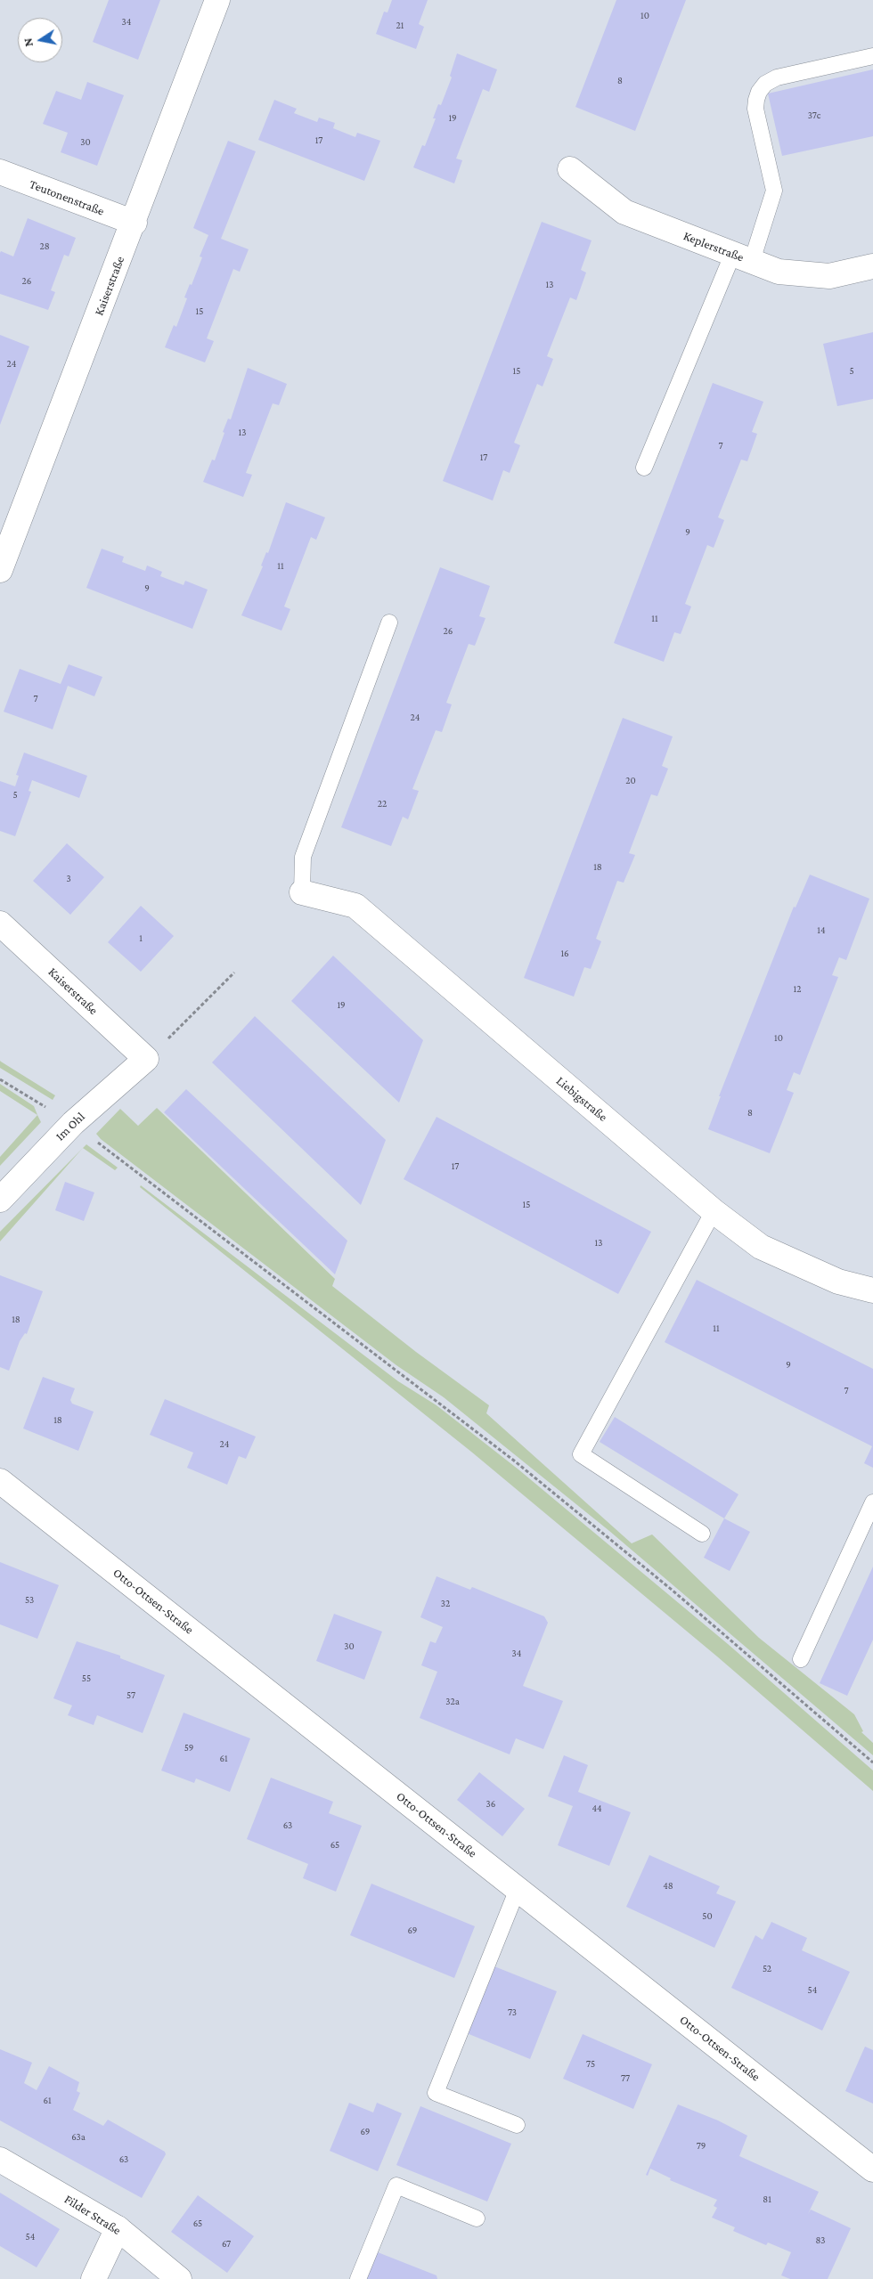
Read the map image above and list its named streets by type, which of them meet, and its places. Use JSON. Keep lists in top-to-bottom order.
{
  "streets": {
    "street": [
      "Teutonenstraße",
      "Keplerstraße",
      "Kaiserstraße",
      "Liebigstraße",
      "Im Ohl",
      "Otto-Ottsen-Straße",
      "Filder Straße"
    ]
  },
  "crossings": [
    ["Teutonenstraße", "Kaiserstraße"],
    ["Kaiserstraße", "Im Ohl"]
  ],
  "house_numbers": [
    "10",
    "34",
    "21",
    "8",
    "37c",
    "19",
    "17",
    "30",
    "28",
    "26",
    "13",
    "15",
    "24",
    "15",
    "5",
    "13",
    "7",
    "17",
    "9",
    "11",
    "9",
    "11",
    "26",
    "7",
    "24",
    "20",
    "5",
    "22",
    "18",
    "3",
    "14",
    "1",
    "16",
    "12",
    "19",
    "10",
    "8",
    "17",
    "15",
    "13",
    "18",
    "11",
    "9",
    "7",
    "18",
    "24",
    "53",
    "32",
    "30",
    "34",
    "55",
    "57",
    "32a",
    "59",
    "61",
    "36",
    "44",
    "63",
    "65",
    "48",
    "50",
    "69",
    "52",
    "54",
    "73",
    "75",
    "77",
    "61",
    "69",
    "63a",
    "79",
    "63",
    "81",
    "65",
    "54",
    "83",
    "67"
  ],
  "north": "left"
}
